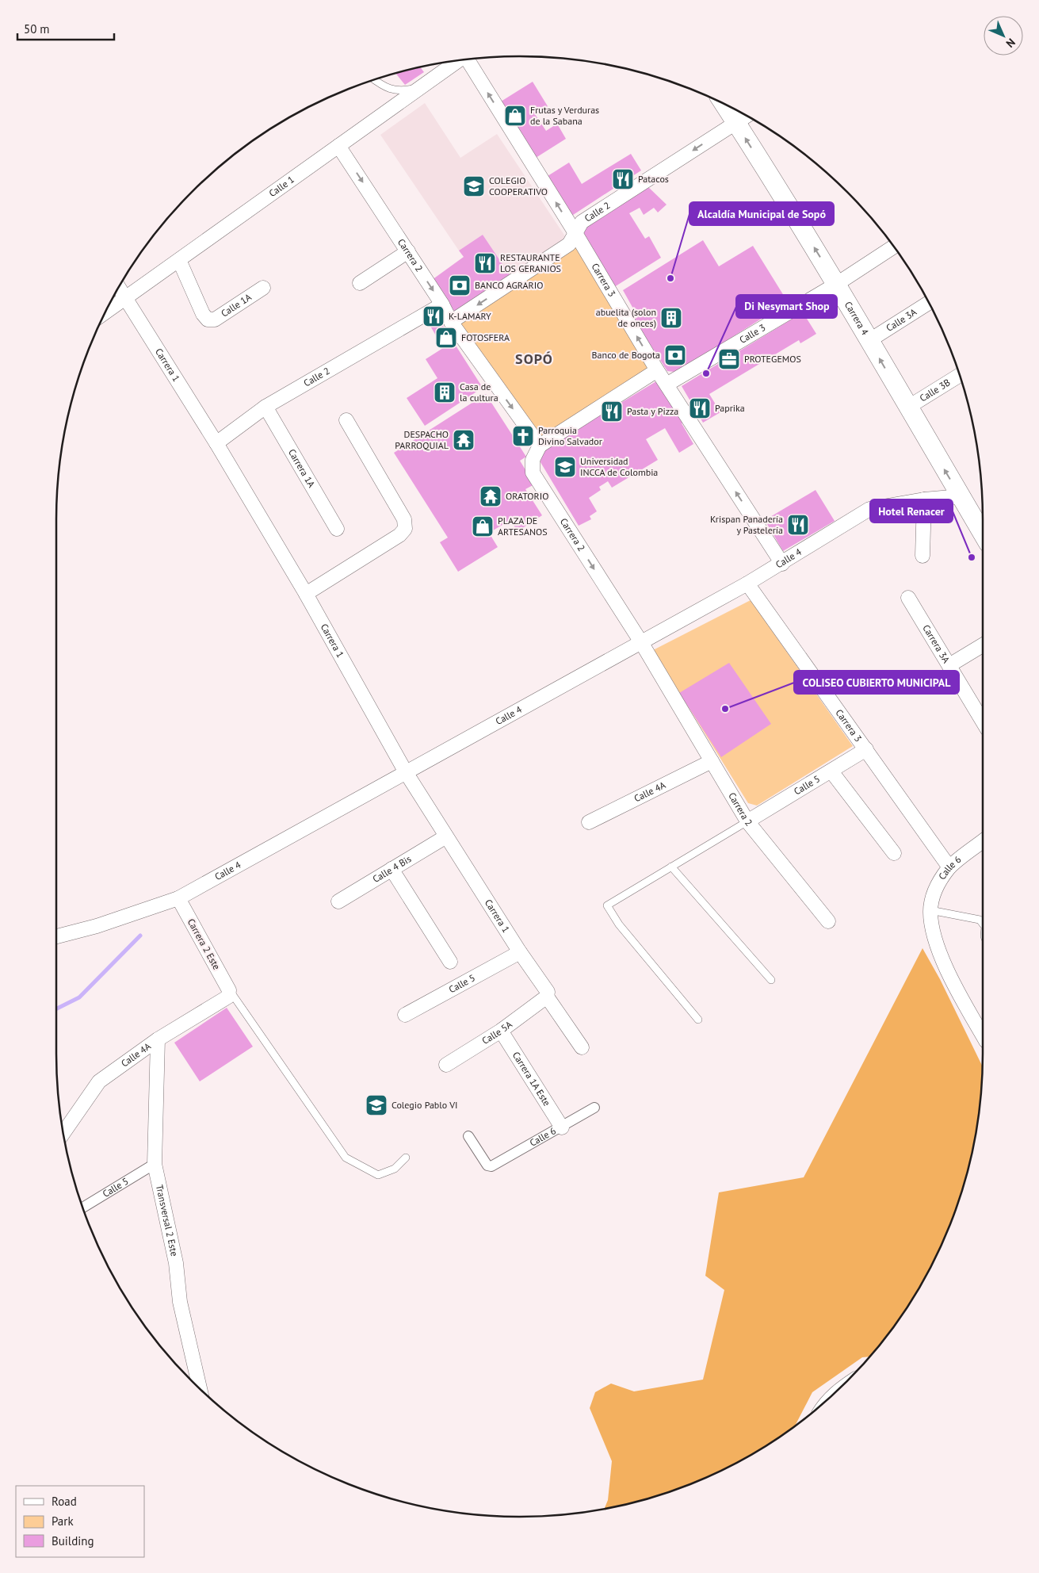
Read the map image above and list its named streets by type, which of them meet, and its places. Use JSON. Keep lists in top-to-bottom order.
{
  "streets": {
    "main road": ["Carrera 4"],
    "street": [
      "Calle 1",
      "Calle 2",
      "Carrera 2",
      "Carrera 3",
      "Calle 1A",
      "Calle 3A",
      "Calle 3",
      "Carrera 1",
      "Calle 3B",
      "Carrera 1A",
      "Calle 4",
      "Carrera 3A",
      "Calle 5",
      "Calle 4A",
      "Calle 4 Bis",
      "Calle 6",
      "Carrera 2 Este",
      "Calle 5A",
      "Carrera 1A Este",
      "Transversal 2 Este"
    ]
  },
  "crossings": [
    ["Calle 1", "Carrera 2"],
    ["Calle 1", "Calle 1A"],
    ["Calle 1", "Carrera 1"],
    ["Calle 2", "Carrera 2"],
    ["Calle 2", "Carrera 3"],
    ["Calle 2", "Carrera 4"],
    ["Calle 2", "Carrera 1"],
    ["Calle 2", "Carrera 1A"],
    ["Carrera 2", "Calle 4"],
    ["Carrera 2", "Calle 5"],
    ["Carrera 2", "Calle 4A"],
    ["Carrera 3", "Calle 3"],
    ["Carrera 3", "Calle 4"],
    ["Carrera 3", "Calle 5"],
    ["Carrera 3", "Calle 6"],
    ["Carrera 4", "Calle 3A"],
    ["Carrera 4", "Calle 3"],
    ["Carrera 4", "Calle 3B"],
    ["Carrera 4", "Calle 4"],
    ["Carrera 1", "Calle 4"],
    ["Carrera 1", "Calle 5"],
    ["Carrera 1", "Calle 4 Bis"],
    ["Carrera 1", "Calle 5A"],
    ["Calle 4", "Carrera 2 Este"],
    ["Calle 5", "Transversal 2 Este"],
    ["Calle 4A", "Carrera 2 Este"],
    ["Calle 4A", "Transversal 2 Este"],
    ["Calle 6", "Carrera 1A Este"],
    ["Calle 5A", "Carrera 1A Este"]
  ],
  "one_way": [
    "Calle 2",
    "Carrera 2",
    "Carrera 3",
    "Carrera 4"
  ],
  "districts": ["SOPÓ"],
  "places": {
    "shop": ["Frutas y Verduras de la Sabana", "FOTOSFERA", "PLAZA DE ARTESANOS"],
    "restaurant": [
      "Patacos",
      "RESTAURANTE LOS GERANIOS",
      "K-LAMARY",
      "Paprika",
      "Pasta y Pizza",
      "Krispan Panadería y Pastelería"
    ],
    "school or university": ["COLEGIO COOPERATIVO", "Universidad INCCA de Colombia", "Colegio Pablo VI"],
    "other": [
      "Alcaldía Municipal de Sopó",
      "Di Nesymart Shop",
      "Hotel Renacer",
      "COLISEO CUBIERTO MUNICIPAL"
    ],
    "bank": ["BANCO AGRARIO", "Banco de Bogota"],
    "building": ["abuelita (solon de onces)", "Casa de la cultura"],
    "office": ["PROTEGEMOS"],
    "church": ["Parroquia Divino Salvador"],
    "temple": ["DESPACHO PARROQUIAL", "ORATORIO"]
  },
  "legend": ["Road", "Park", "Building"],
  "scale_bar": "50 m",
  "north": "bottom right"
}
